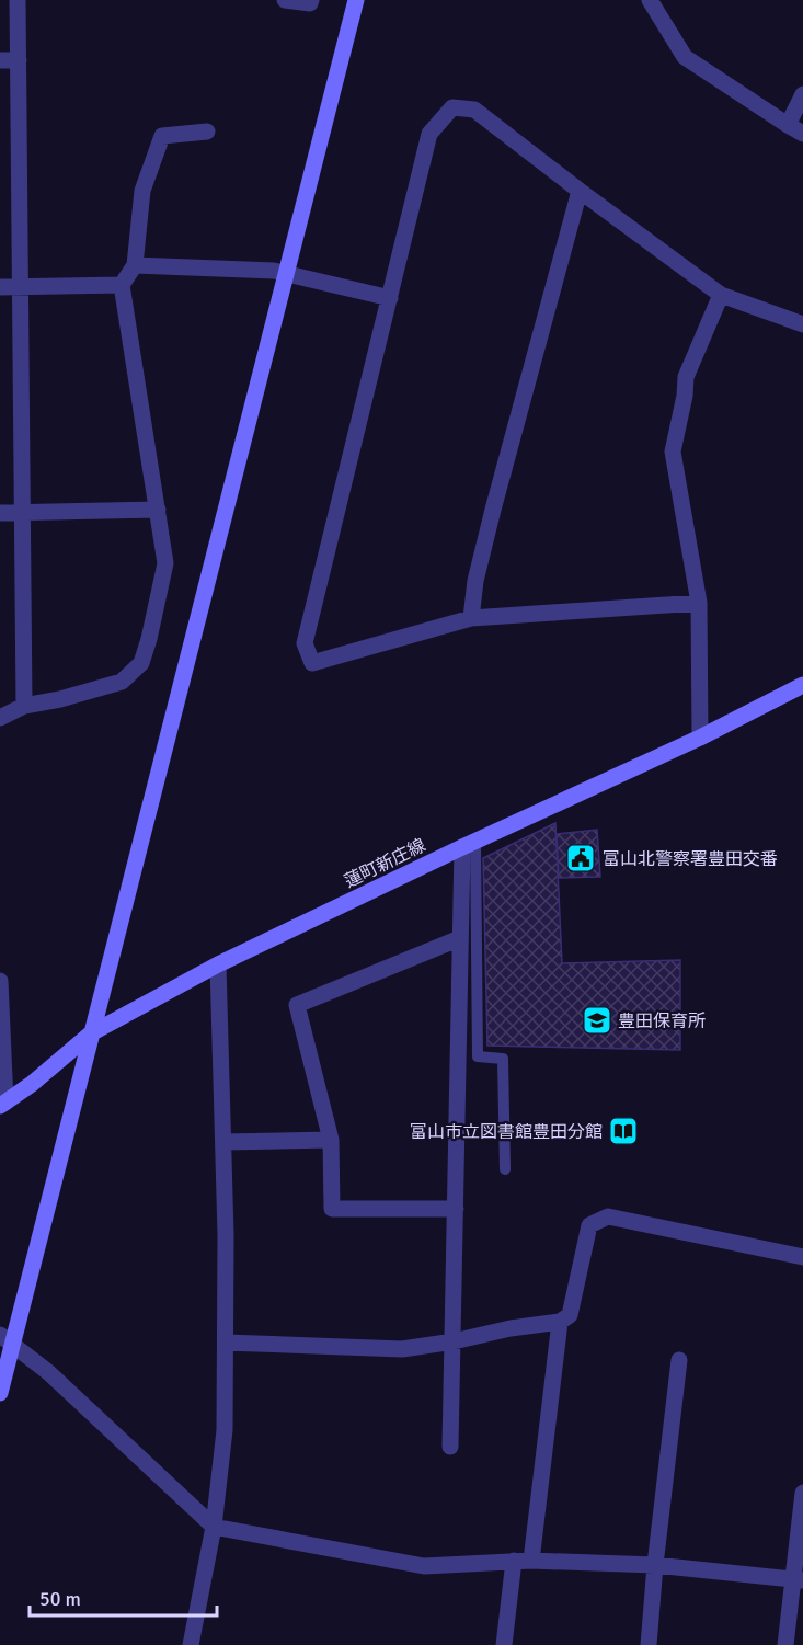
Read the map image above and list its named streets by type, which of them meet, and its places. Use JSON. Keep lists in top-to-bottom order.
{
  "streets": {
    "street": ["蓮町新庄線"]
  },
  "places": {
    "public building": ["富山北警察署豊田交番"],
    "school or university": ["豊田保育所"],
    "library": ["富山市立図書館豊田分館"]
  },
  "scale_bar": "50 m"
}
